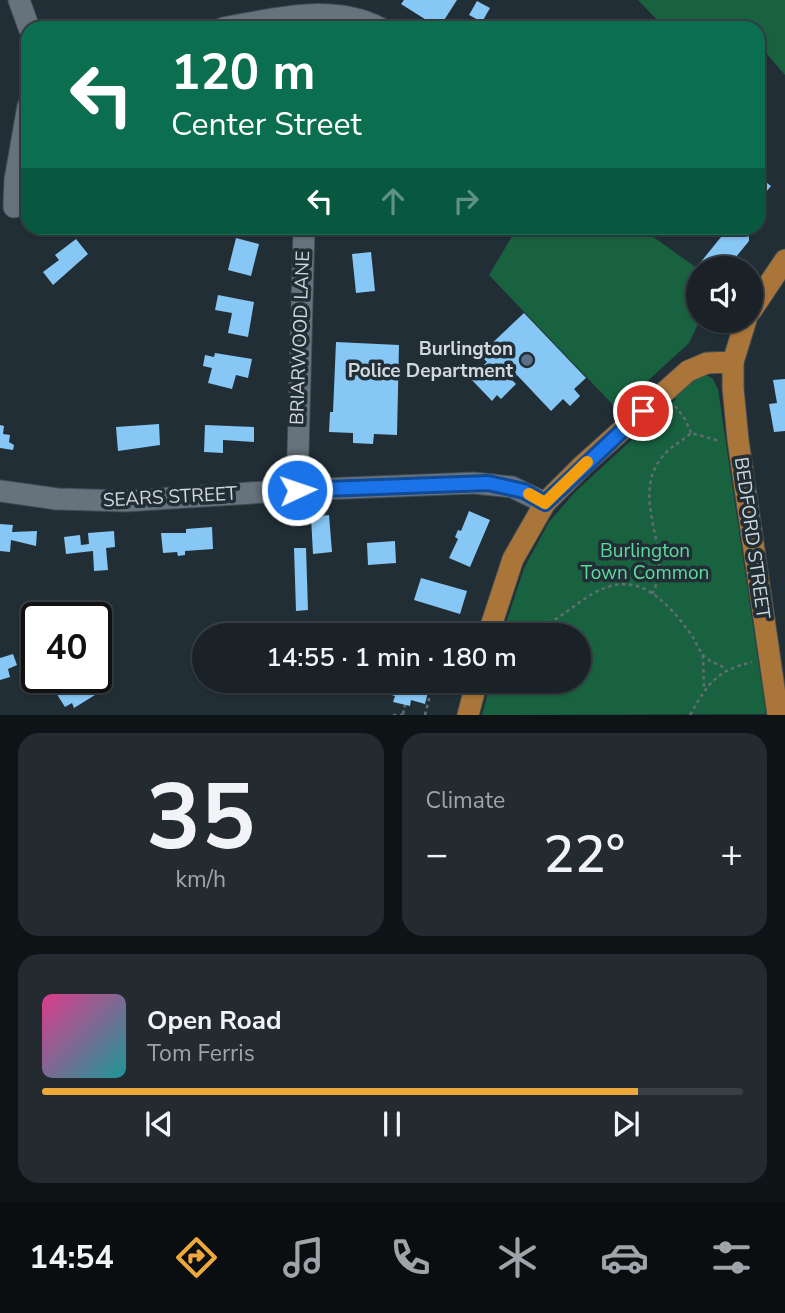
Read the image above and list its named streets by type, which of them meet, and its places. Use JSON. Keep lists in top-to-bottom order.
{
  "streets": {
    "main road": ["BEDFORD STREET"],
    "street": ["BRIARWOOD LANE", "SEARS STREET"]
  },
  "crossings": [
    ["BRIARWOOD LANE", "SEARS STREET"]
  ],
  "parks": ["Burlington Town Common"],
  "places": ["Burlington Police Department"],
  "page": {
    "turn": ["120 m", "Center Street"],
    "limit": "40",
    "trip": "14:55 · 1 min · 180 m",
    "tile": [
      ["35", "km/h"],
      "Climate"
    ],
    "heat": ["−", "22°", "+"],
    "song": ["Open Road", "Tom Ferris"],
    "tabs": "14:54"
  }
}
